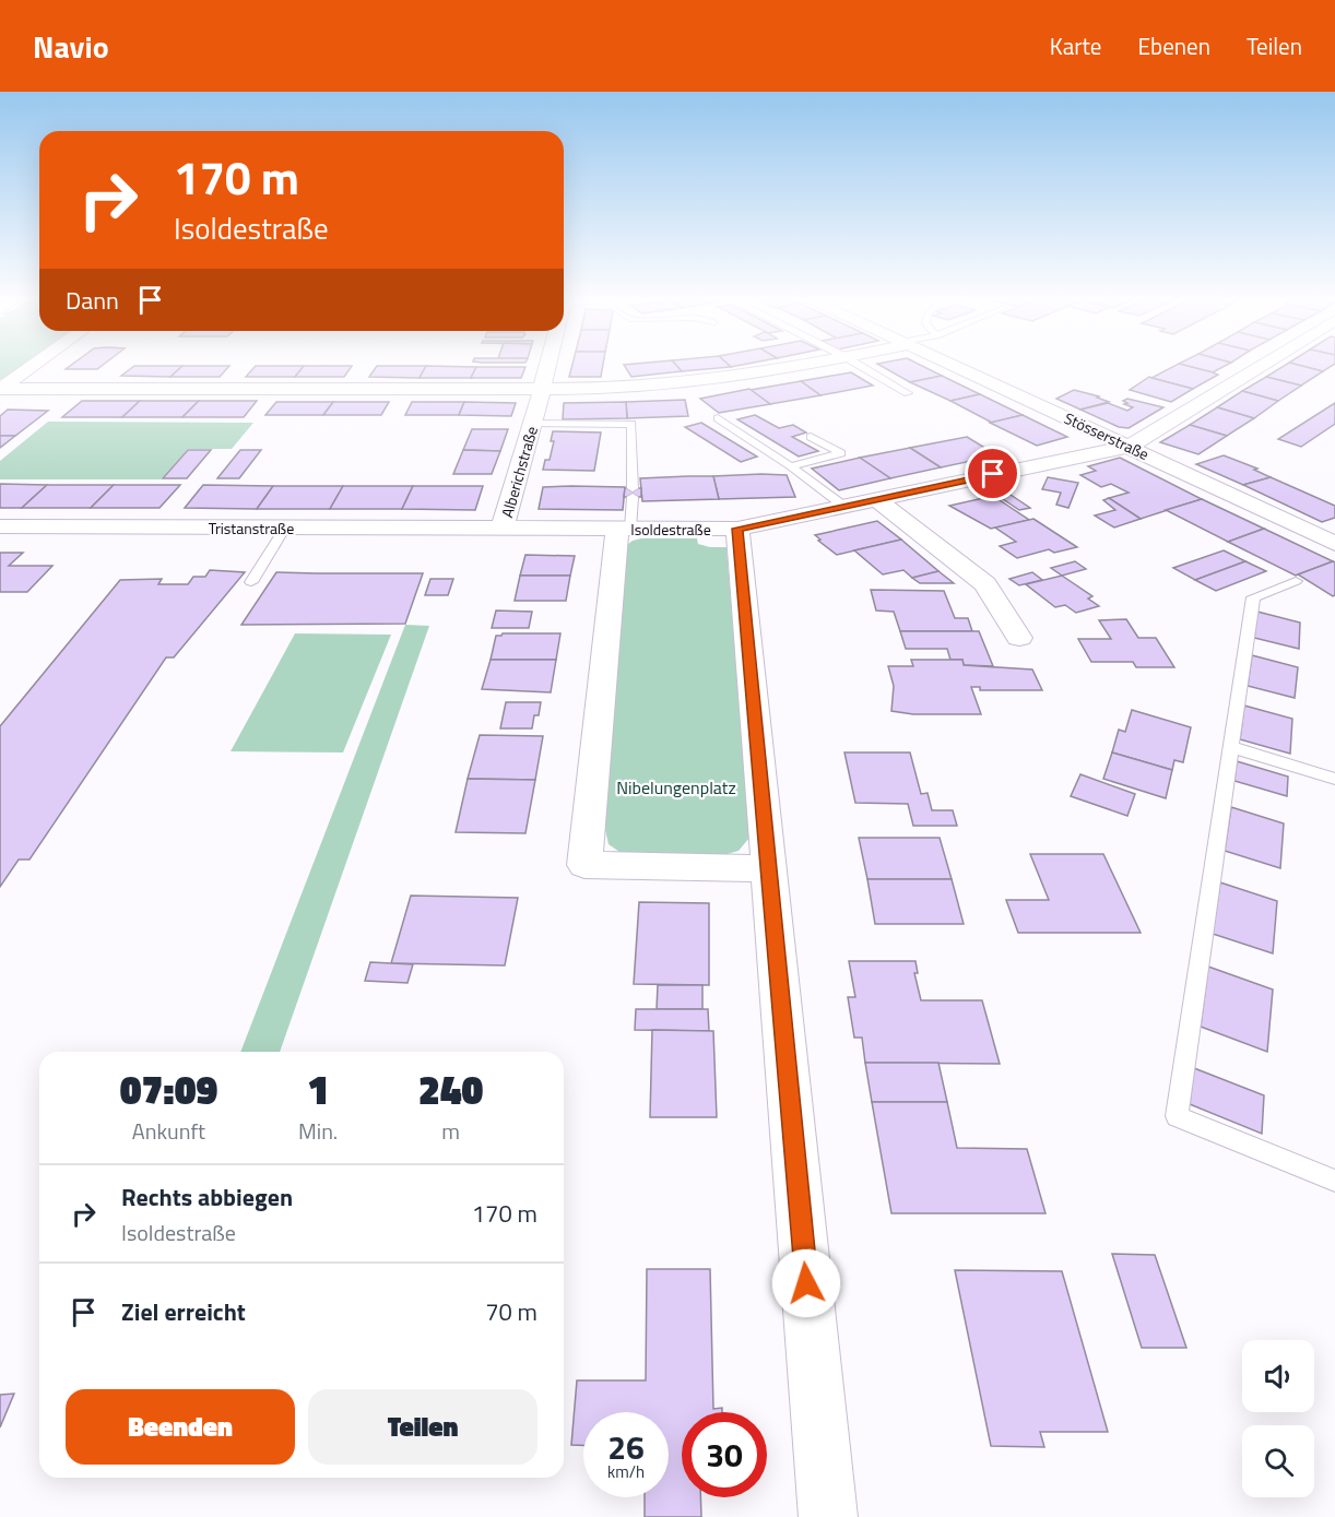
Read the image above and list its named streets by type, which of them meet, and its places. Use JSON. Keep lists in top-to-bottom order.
{
  "streets": {
    "street": [
      "Stösserstraße",
      "Alberichstraße",
      "Tristanstraße",
      "Isoldestraße"
    ]
  },
  "crossings": [
    ["Stösserstraße", "Isoldestraße"],
    ["Alberichstraße", "Tristanstraße"],
    ["Alberichstraße", "Isoldestraße"],
    ["Tristanstraße", "Isoldestraße"]
  ],
  "parks": ["Nibelungenplatz"],
  "page": {
    "header": "Navio",
    "nav": ["Karte", "Ebenen", "Teilen"],
    "turn": ["170 m", "Isoldestraße"],
    "then": "Dann",
    "eta": [
      "07:09",
      "Ankunft",
      "1",
      "Min.",
      "240",
      "m"
    ],
    "list": [
      {
        "name": "Rechts abbiegen",
        "note": "Isoldestraße",
        "value": "170 m"
      },
      {
        "name": "Ziel erreicht",
        "value": "70 m"
      }
    ],
    "buttons": ["Beenden", "Teilen"],
    "speed": "26 km/h",
    "limit": "30"
  }
}
